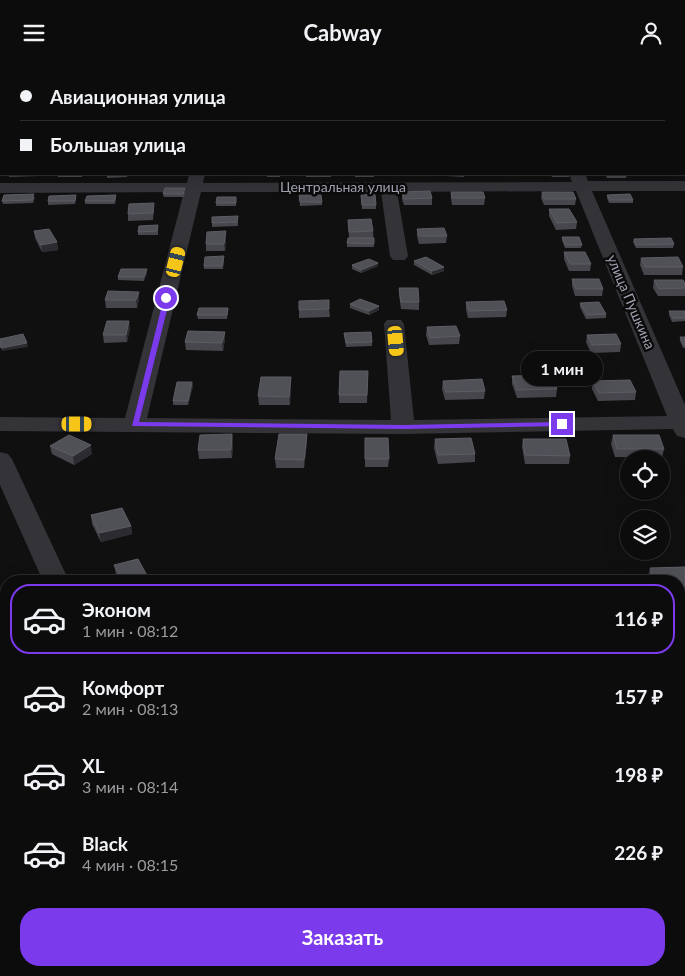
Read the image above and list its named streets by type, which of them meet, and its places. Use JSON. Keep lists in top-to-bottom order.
{
  "streets": {
    "street": ["Центральная улица", "улица Пушкина"]
  },
  "crossings": [
    ["Центральная улица", "улица Пушкина"]
  ],
  "page": {
    "header": "Cabway",
    "banner": ["Авиационная улица", "Большая улица"],
    "bubble": "1 мин",
    "list": [
      {
        "name": "Эконом",
        "note": "1 мин · 08:12",
        "value": "116 ₽"
      },
      {
        "name": "Комфорт",
        "note": "2 мин · 08:13",
        "value": "157 ₽"
      },
      {
        "name": "XL",
        "note": "3 мин · 08:14",
        "value": "198 ₽"
      },
      {
        "name": "Black",
        "note": "4 мин · 08:15",
        "value": "226 ₽"
      }
    ],
    "buttons": "Заказать"
  }
}
